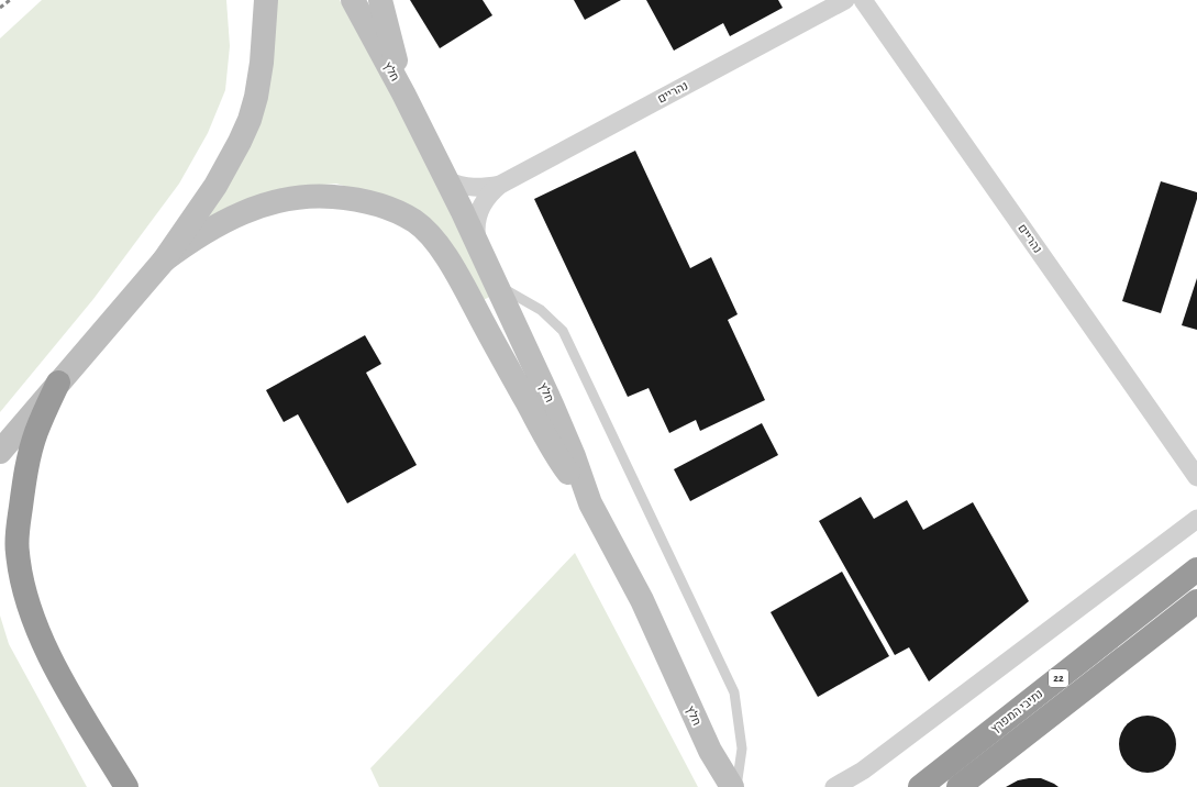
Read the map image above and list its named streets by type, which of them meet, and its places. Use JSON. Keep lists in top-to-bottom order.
{
  "streets": {
    "highway": ["22", "נתיבי המפרץ"],
    "street": ["חלץ", "נהריים"]
  }
}
